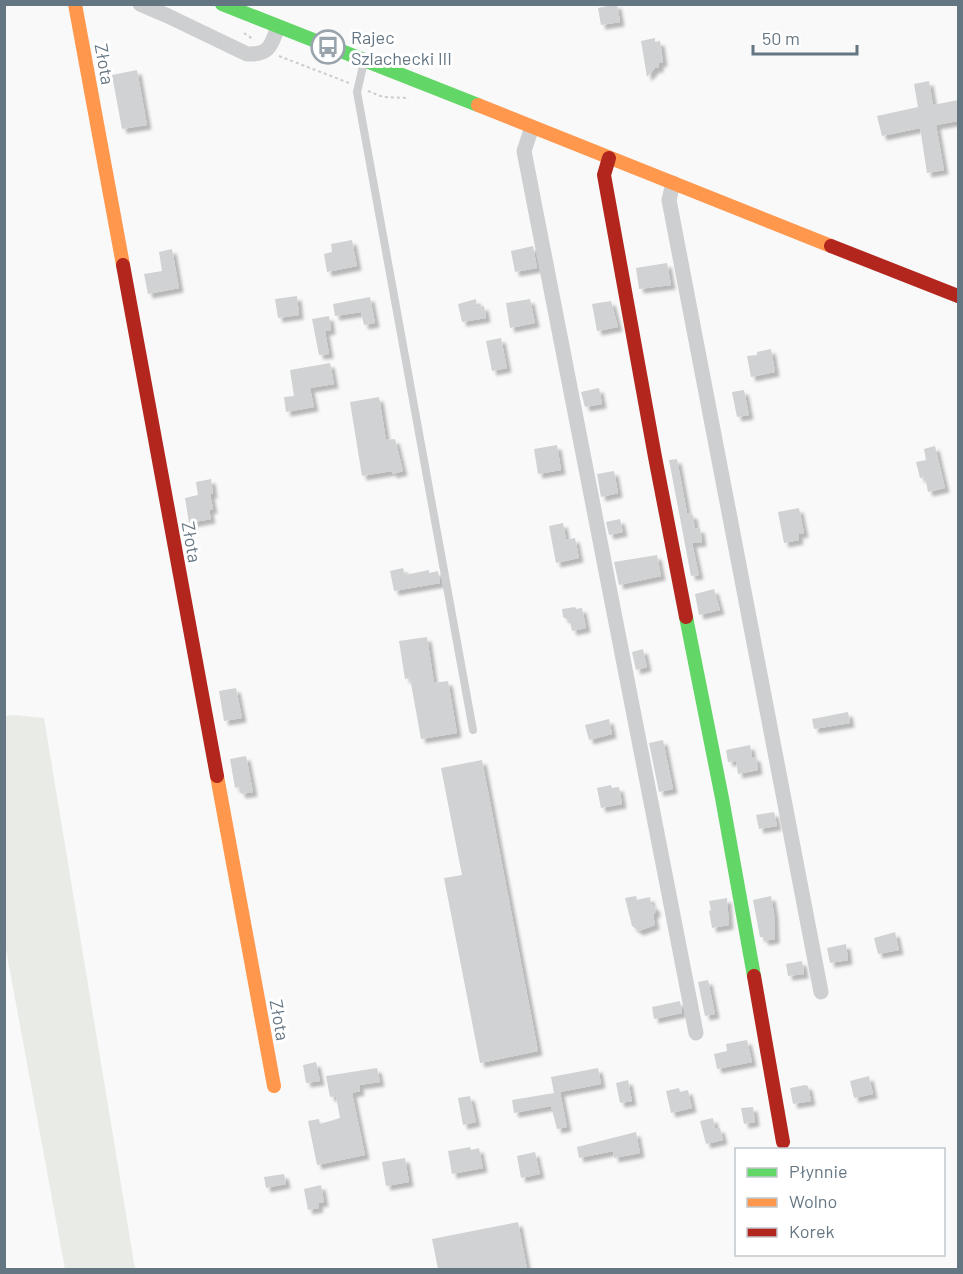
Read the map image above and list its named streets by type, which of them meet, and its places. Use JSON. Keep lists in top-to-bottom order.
{
  "streets": {
    "street": ["Złota"]
  },
  "places": {
    "bus stop": ["Rajec Szlachecki III"]
  },
  "legend": ["Płynnie", "Wolno", "Korek"],
  "scale_bar": "50 m"
}
